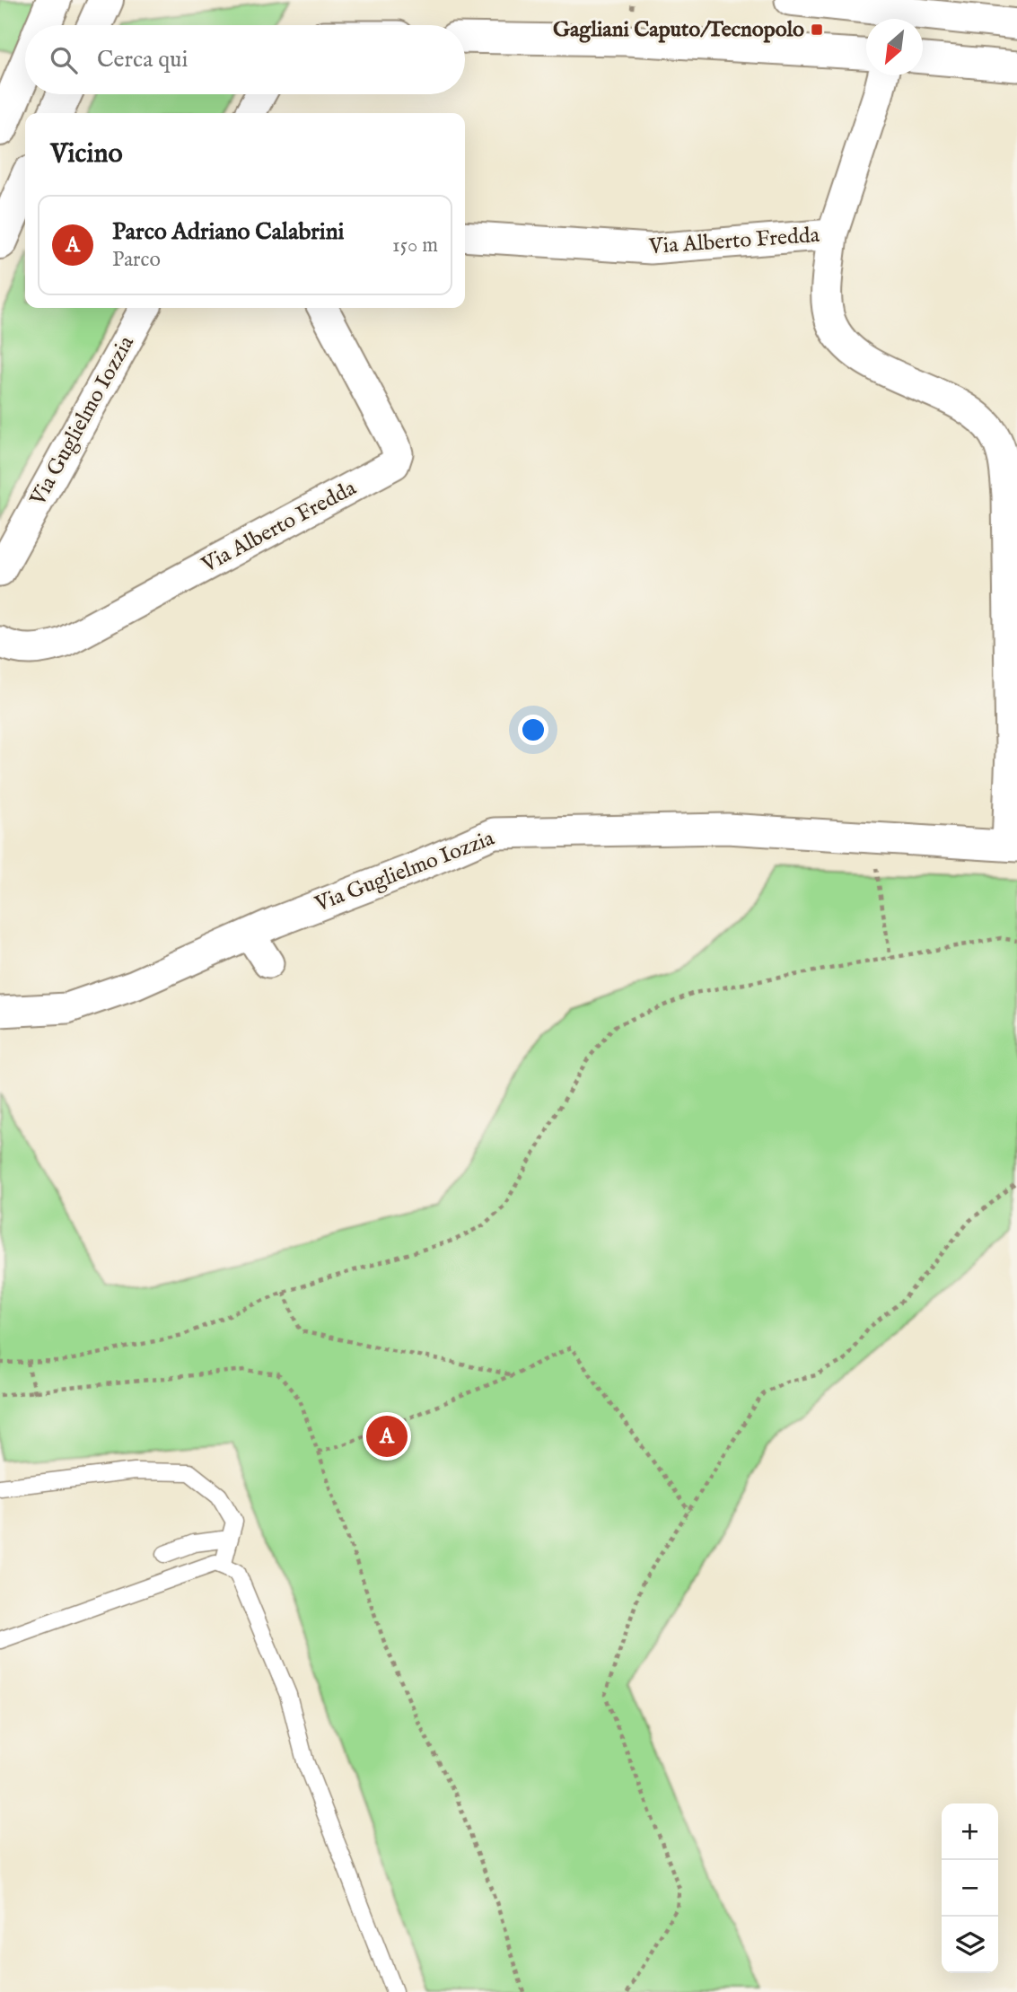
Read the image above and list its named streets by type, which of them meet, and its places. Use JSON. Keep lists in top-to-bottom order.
{
  "streets": {
    "street": ["Via Alberto Fredda", "Via Guglielmo Iozzia"]
  },
  "crossings": [
    ["Via Alberto Fredda", "Via Guglielmo Iozzia"]
  ],
  "places": {
    "transit": ["Gagliani Caputo/Tecnopolo"]
  },
  "north": "bottom left",
  "page": {
    "search": "Cerca qui",
    "heading": "Vicino",
    "list": [
      {
        "mark": "A",
        "name": "Parco Adriano Calabrini",
        "note": "Parco",
        "value": "150 m"
      }
    ],
    "pins": "A",
    "map_buttons": ["+", "−"]
  }
}
